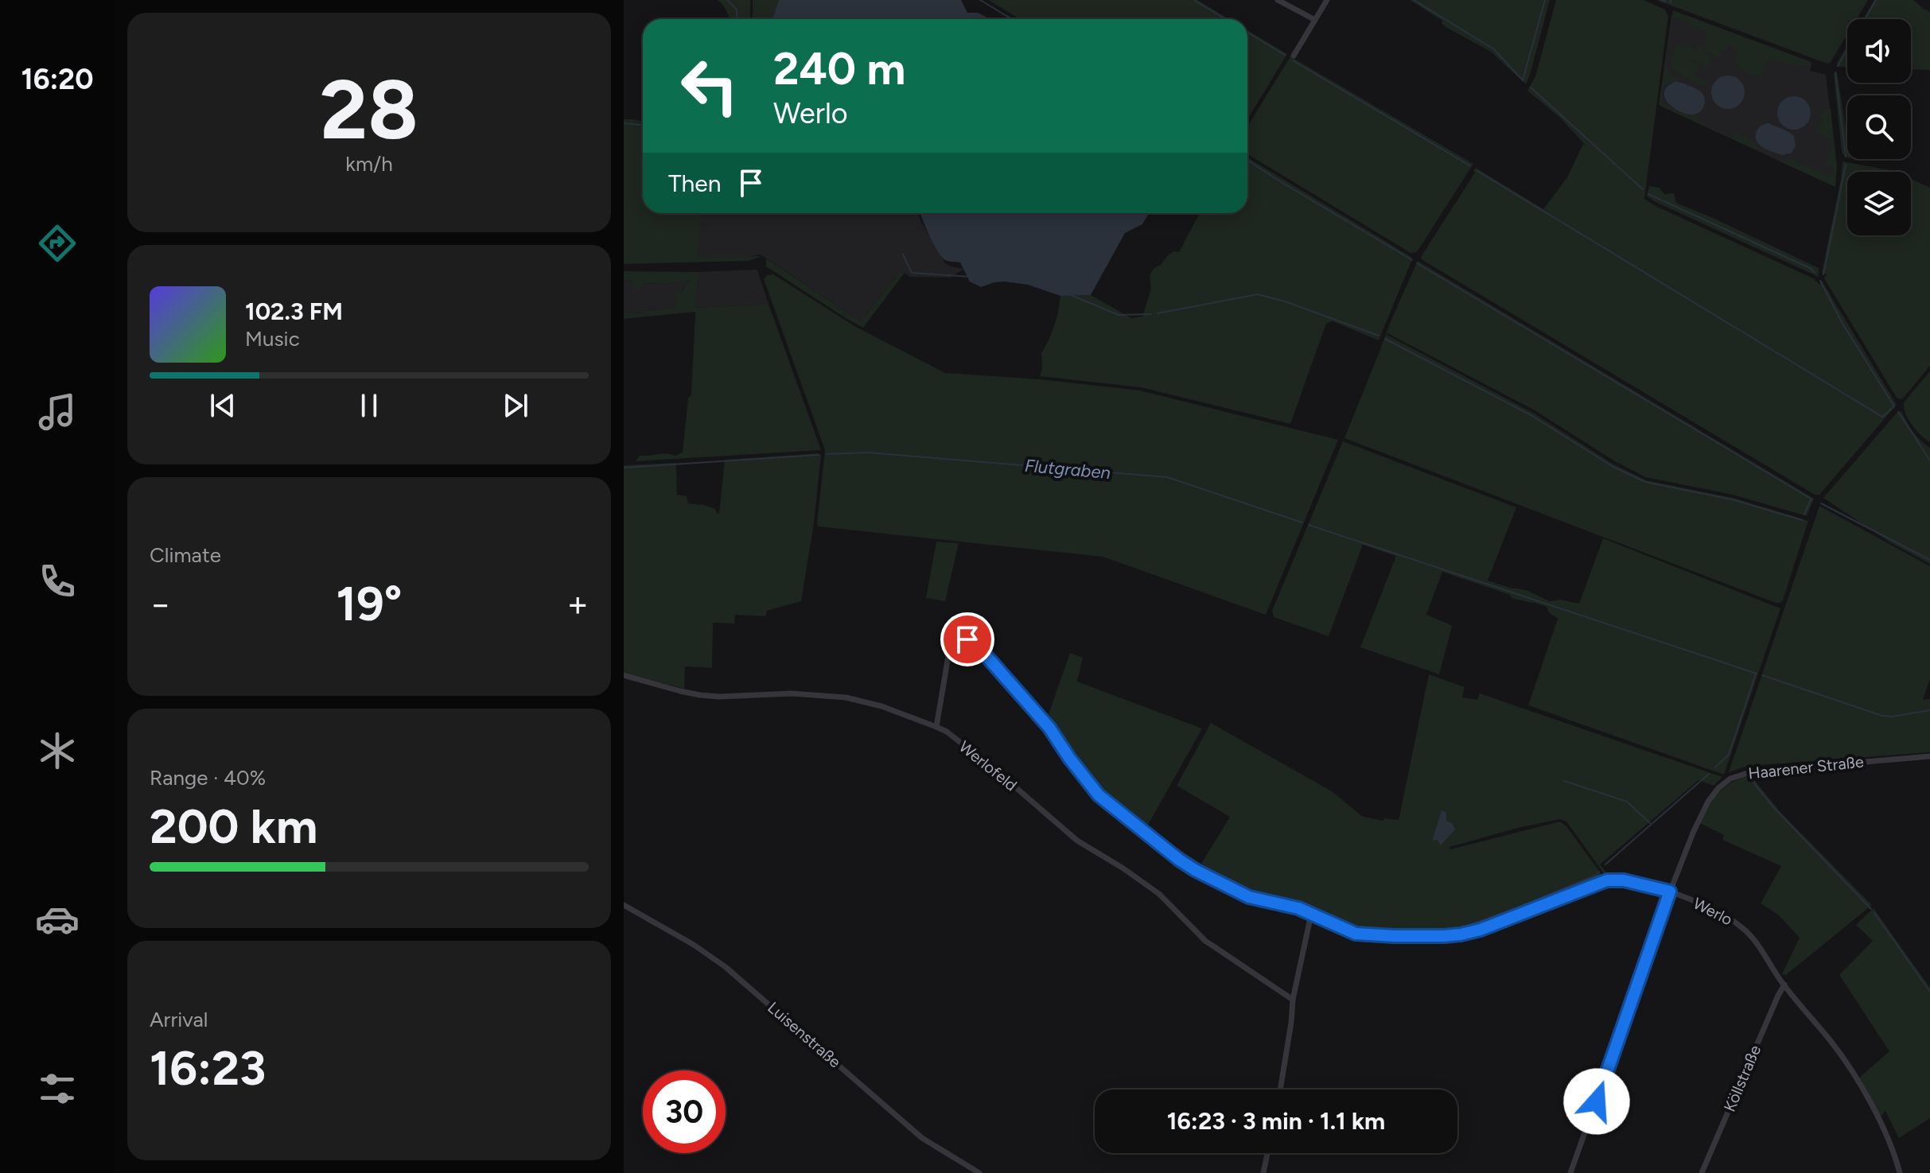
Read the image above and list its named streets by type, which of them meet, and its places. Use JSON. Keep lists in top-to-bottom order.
{
  "streets": {
    "street": [
      "Werlofeld",
      "Haarener Straße",
      "Werlo",
      "Luisenstraße",
      "Köllstraße"
    ]
  },
  "crossings": [
    ["Werlofeld", "Werlo"],
    ["Haarener Straße", "Werlo"],
    ["Werlo", "Köllstraße"]
  ],
  "water": ["Flutgraben"],
  "page": {
    "tabs": "16:20",
    "tile": [
      ["28", "km/h"],
      "Climate",
      ["Range · 40%", "200 km"],
      ["Arrival", "16:23"]
    ],
    "turn": ["240 m", "Werlo"],
    "then": "Then",
    "song": ["102.3 FM", "Music"],
    "heat": ["−", "19°", "+"],
    "limit": "30",
    "trip": "16:23 · 3 min · 1.1 km"
  }
}
